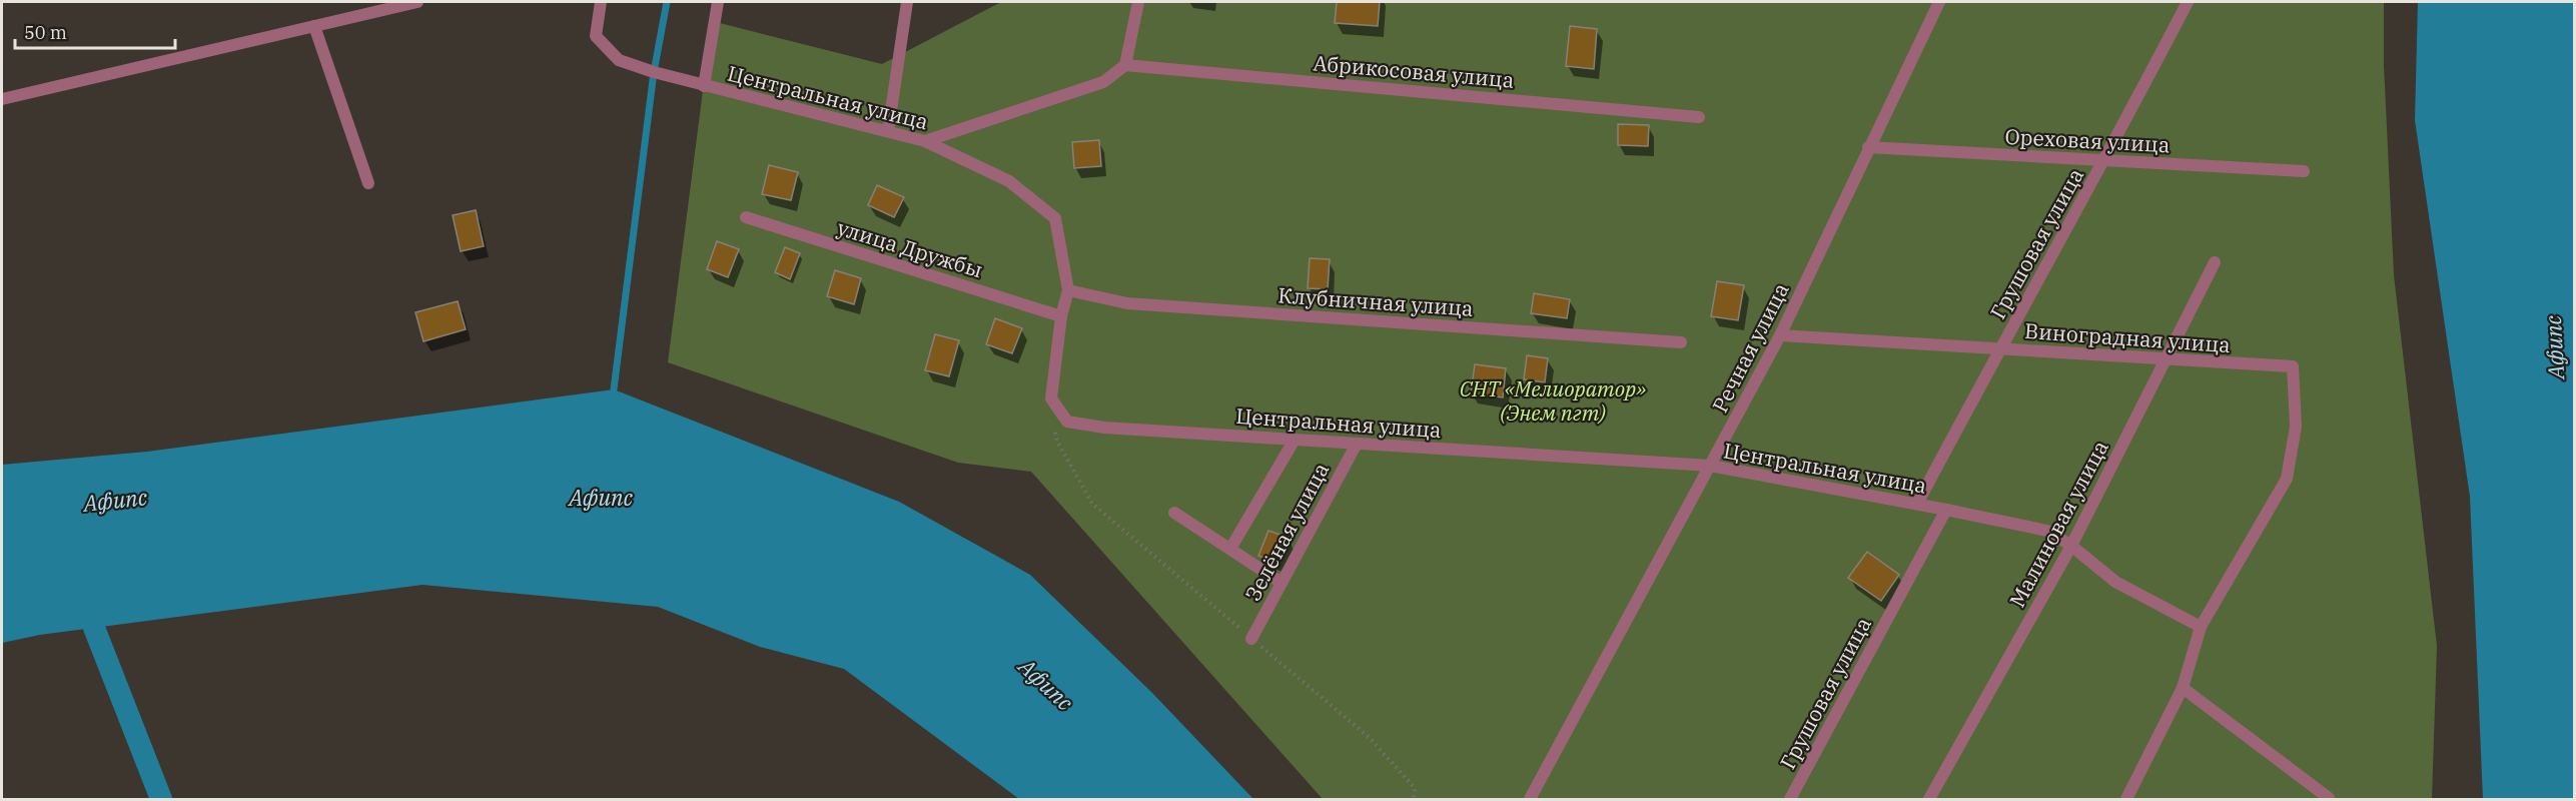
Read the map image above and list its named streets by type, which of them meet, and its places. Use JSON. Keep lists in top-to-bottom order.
{
  "streets": {
    "street": [
      "Абрикосовая улица",
      "Центральная улица",
      "Ореховая улица",
      "Грушовая улица",
      "улица Дружбы",
      "Клубничная улица",
      "Виноградная улица",
      "Речная улица",
      "Малиновая улица",
      "Зелёная улица"
    ]
  },
  "crossings": [
    ["Центральная улица", "Грушовая улица"],
    ["Центральная улица", "улица Дружбы"],
    ["Центральная улица", "Клубничная улица"],
    ["Центральная улица", "Виноградная улица"],
    ["Центральная улица", "Речная улица"],
    ["Центральная улица", "Малиновая улица"],
    ["Центральная улица", "Зелёная улица"],
    ["Ореховая улица", "Грушовая улица"],
    ["Ореховая улица", "Речная улица"],
    ["Грушовая улица", "Виноградная улица"],
    ["Виноградная улица", "Речная улица"],
    ["Виноградная улица", "Малиновая улица"]
  ],
  "water": ["Афипс"],
  "parks": ["СНТ «Мелиоратор» (Энем пгт)"],
  "scale_bar": "50 m"
}
